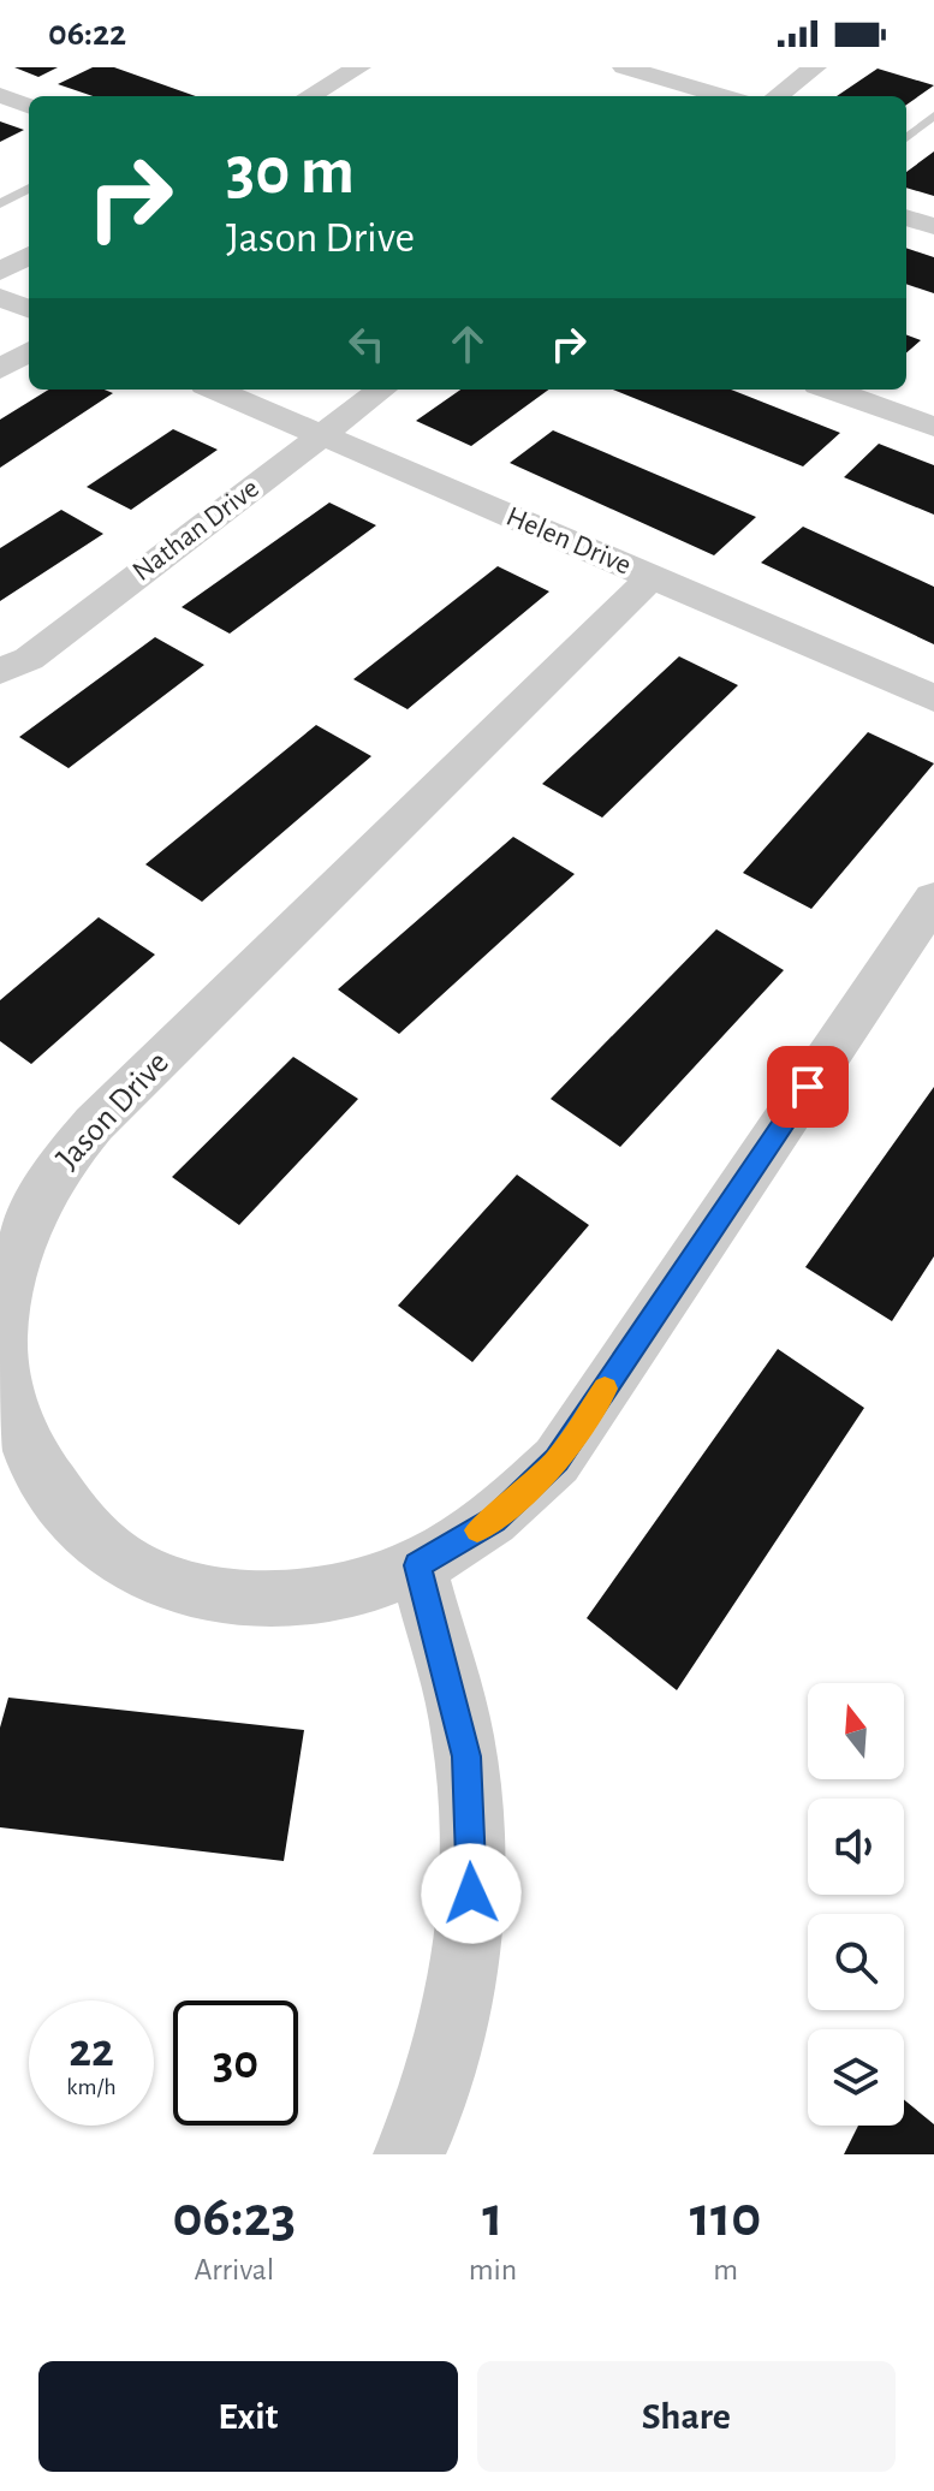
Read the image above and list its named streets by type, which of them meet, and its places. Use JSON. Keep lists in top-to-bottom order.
{
  "streets": {
    "street": ["Nathan Drive", "Helen Drive", "Jason Drive"]
  },
  "crossings": [
    ["Nathan Drive", "Helen Drive"],
    ["Helen Drive", "Jason Drive"]
  ],
  "north": "top",
  "page": {
    "status": "06:22",
    "turn": ["30 m", "Jason Drive"],
    "speed": "22 km/h",
    "limit": "30",
    "eta": [
      "06:23",
      "Arrival",
      "1",
      "min",
      "110",
      "m"
    ],
    "buttons": ["Exit", "Share"]
  }
}
